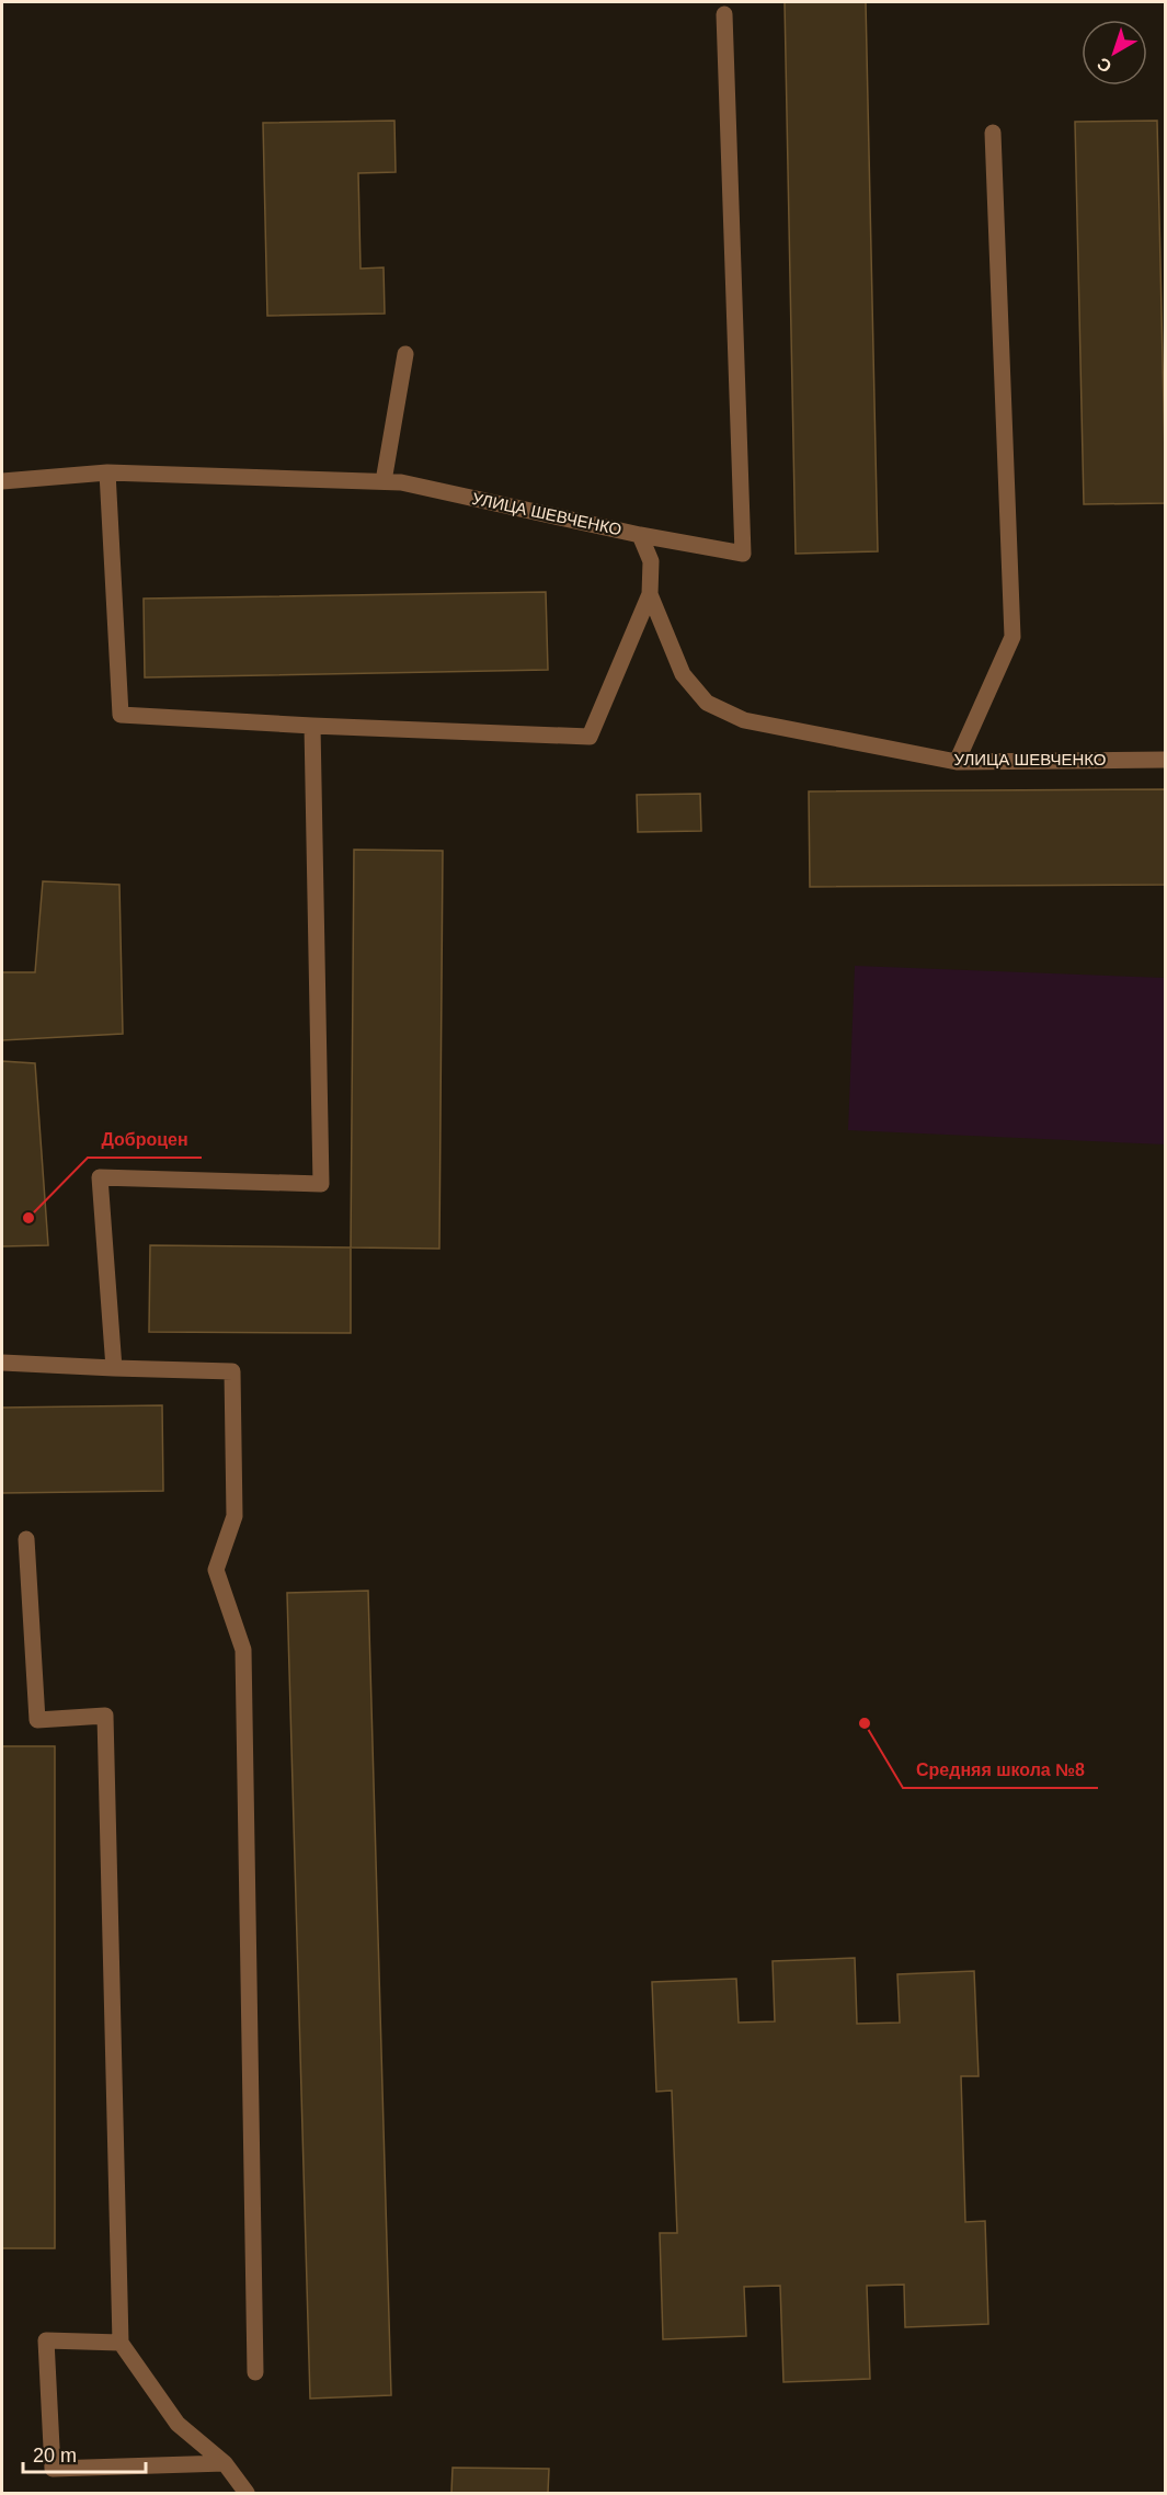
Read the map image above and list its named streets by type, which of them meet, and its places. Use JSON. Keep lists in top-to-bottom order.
{
  "streets": {
    "street": ["УЛИЦА ШЕВЧЕНКО"]
  },
  "places": ["Доброцен", "Средняя школа №8"],
  "scale_bar": "20 m",
  "north": "bottom left"
}
